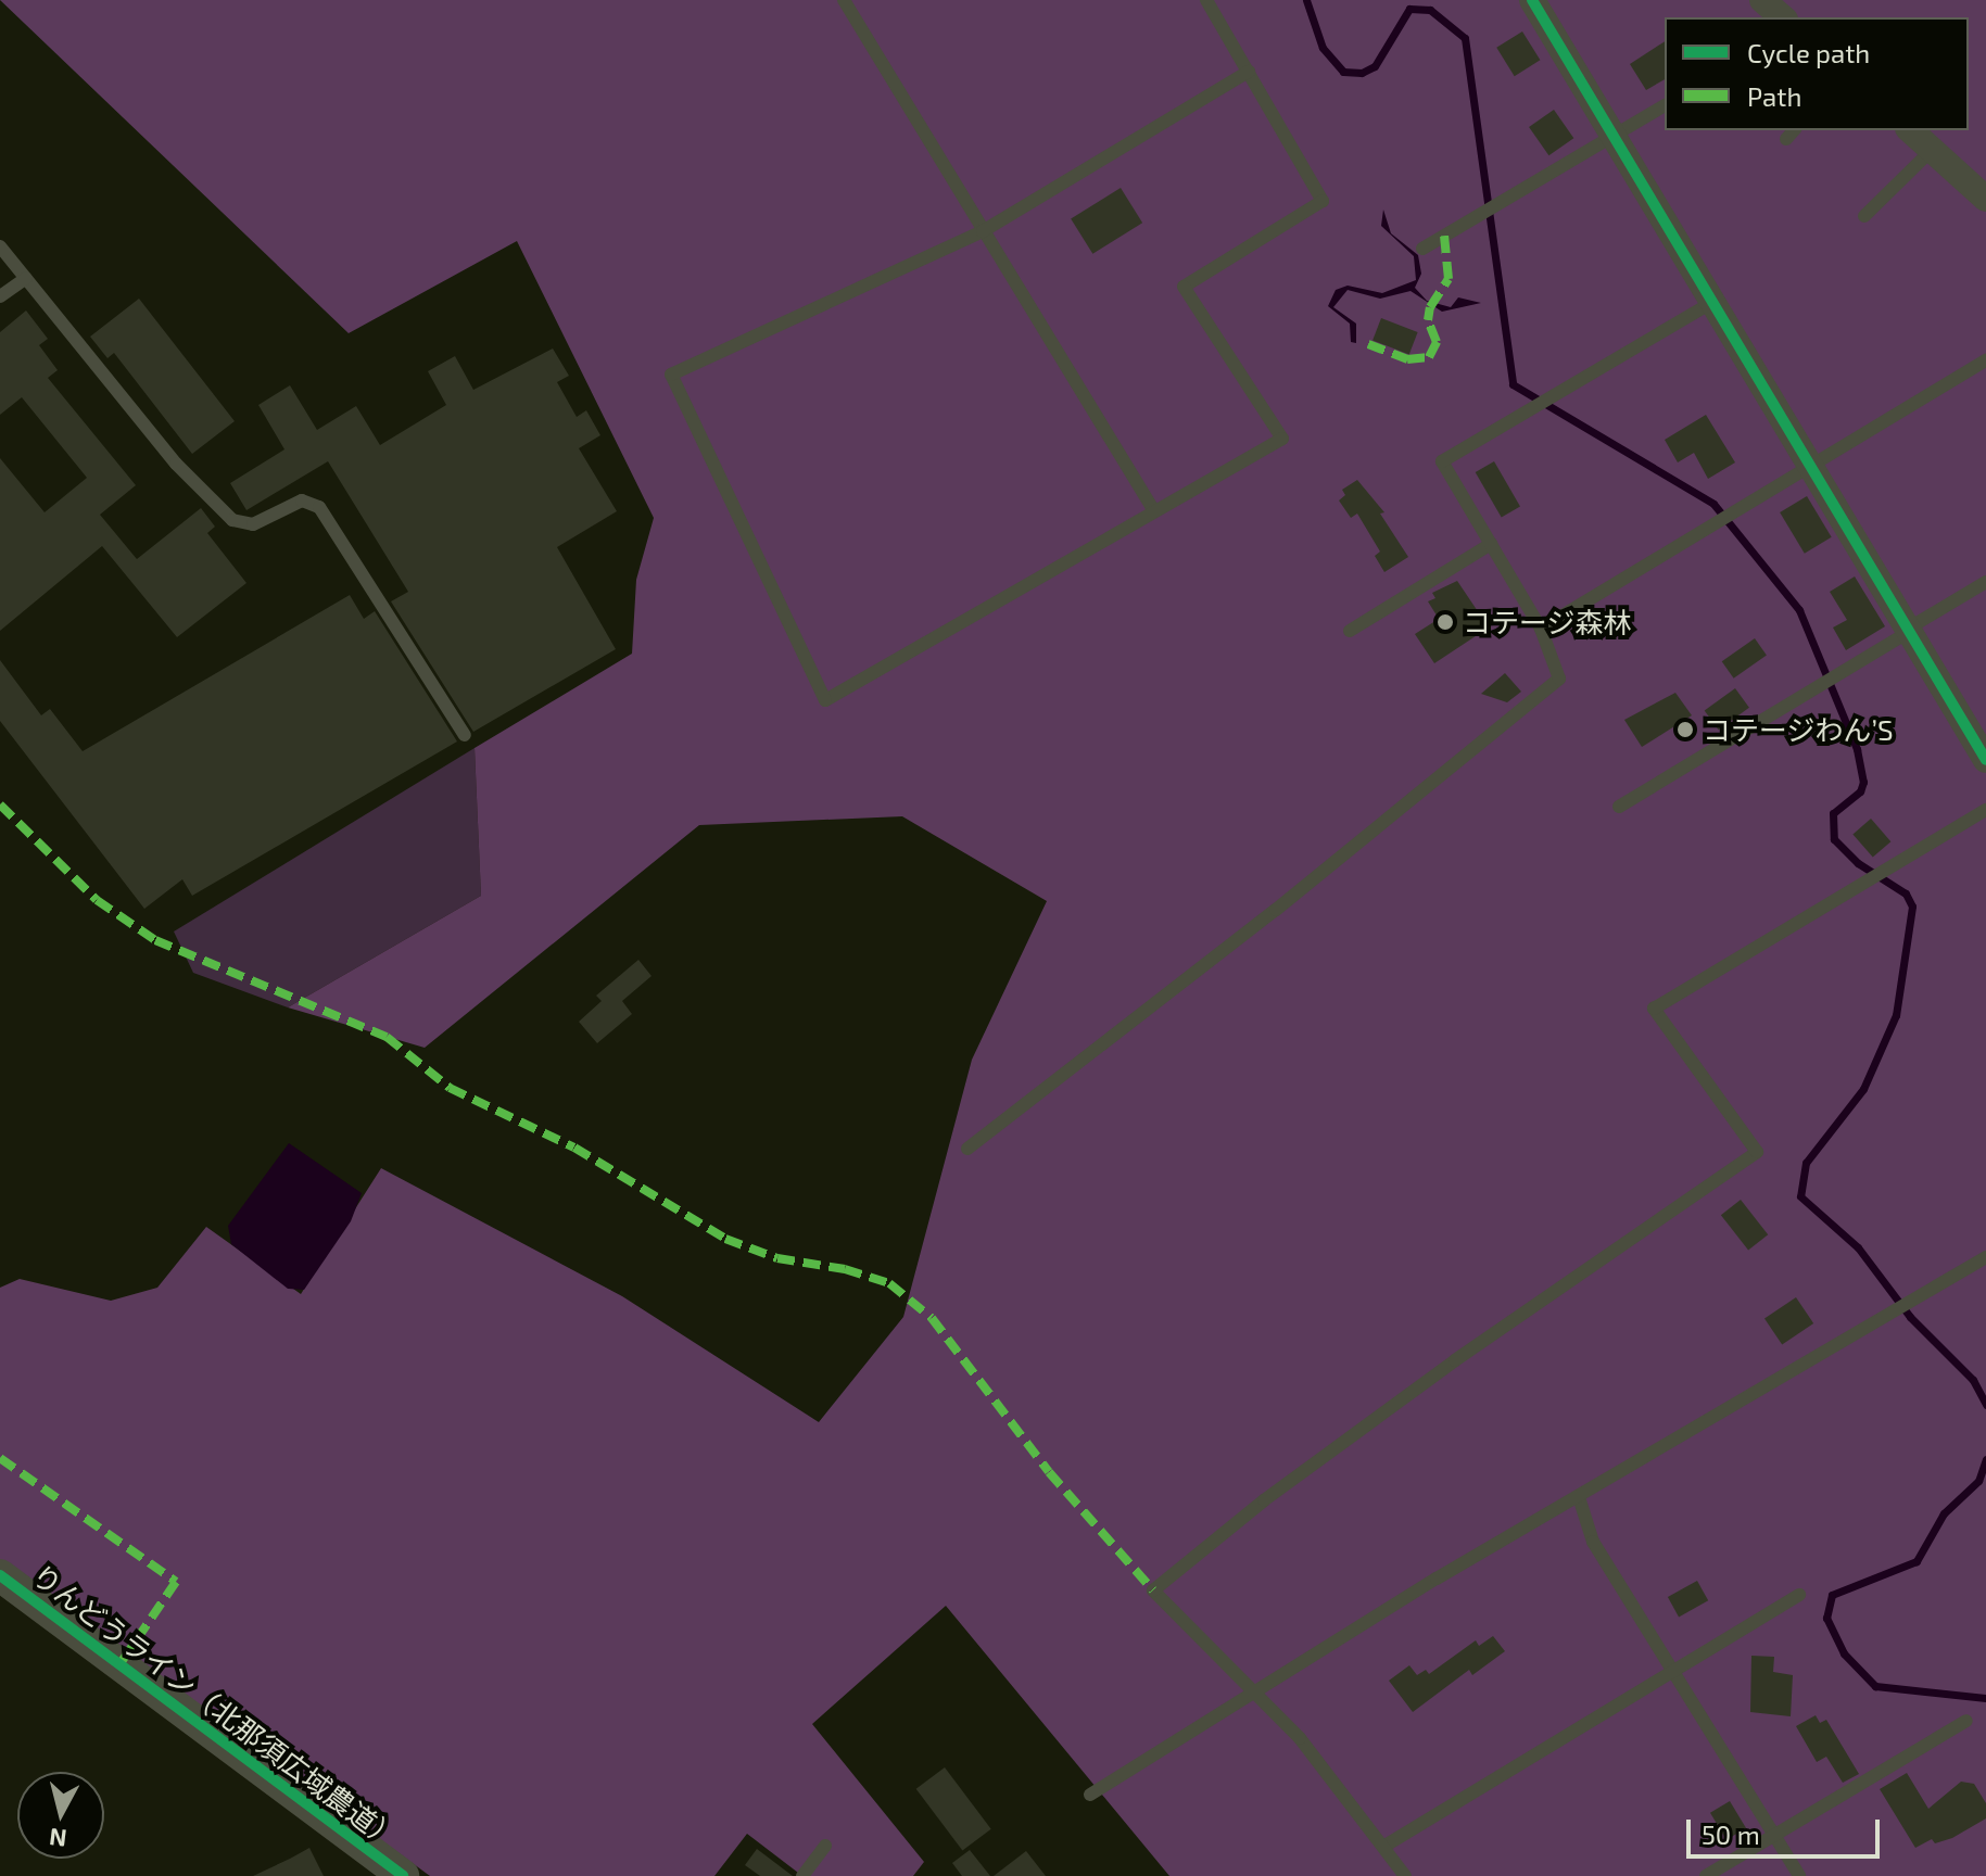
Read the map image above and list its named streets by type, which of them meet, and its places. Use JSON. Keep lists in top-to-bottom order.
{
  "streets": {
    "street": ["りんどうライン（北那須広域農道）"]
  },
  "places": ["コテージ森林", "コテージわん’S"],
  "legend": ["Cycle path", "Path"],
  "scale_bar": "50 m",
  "north": "bottom"
}
